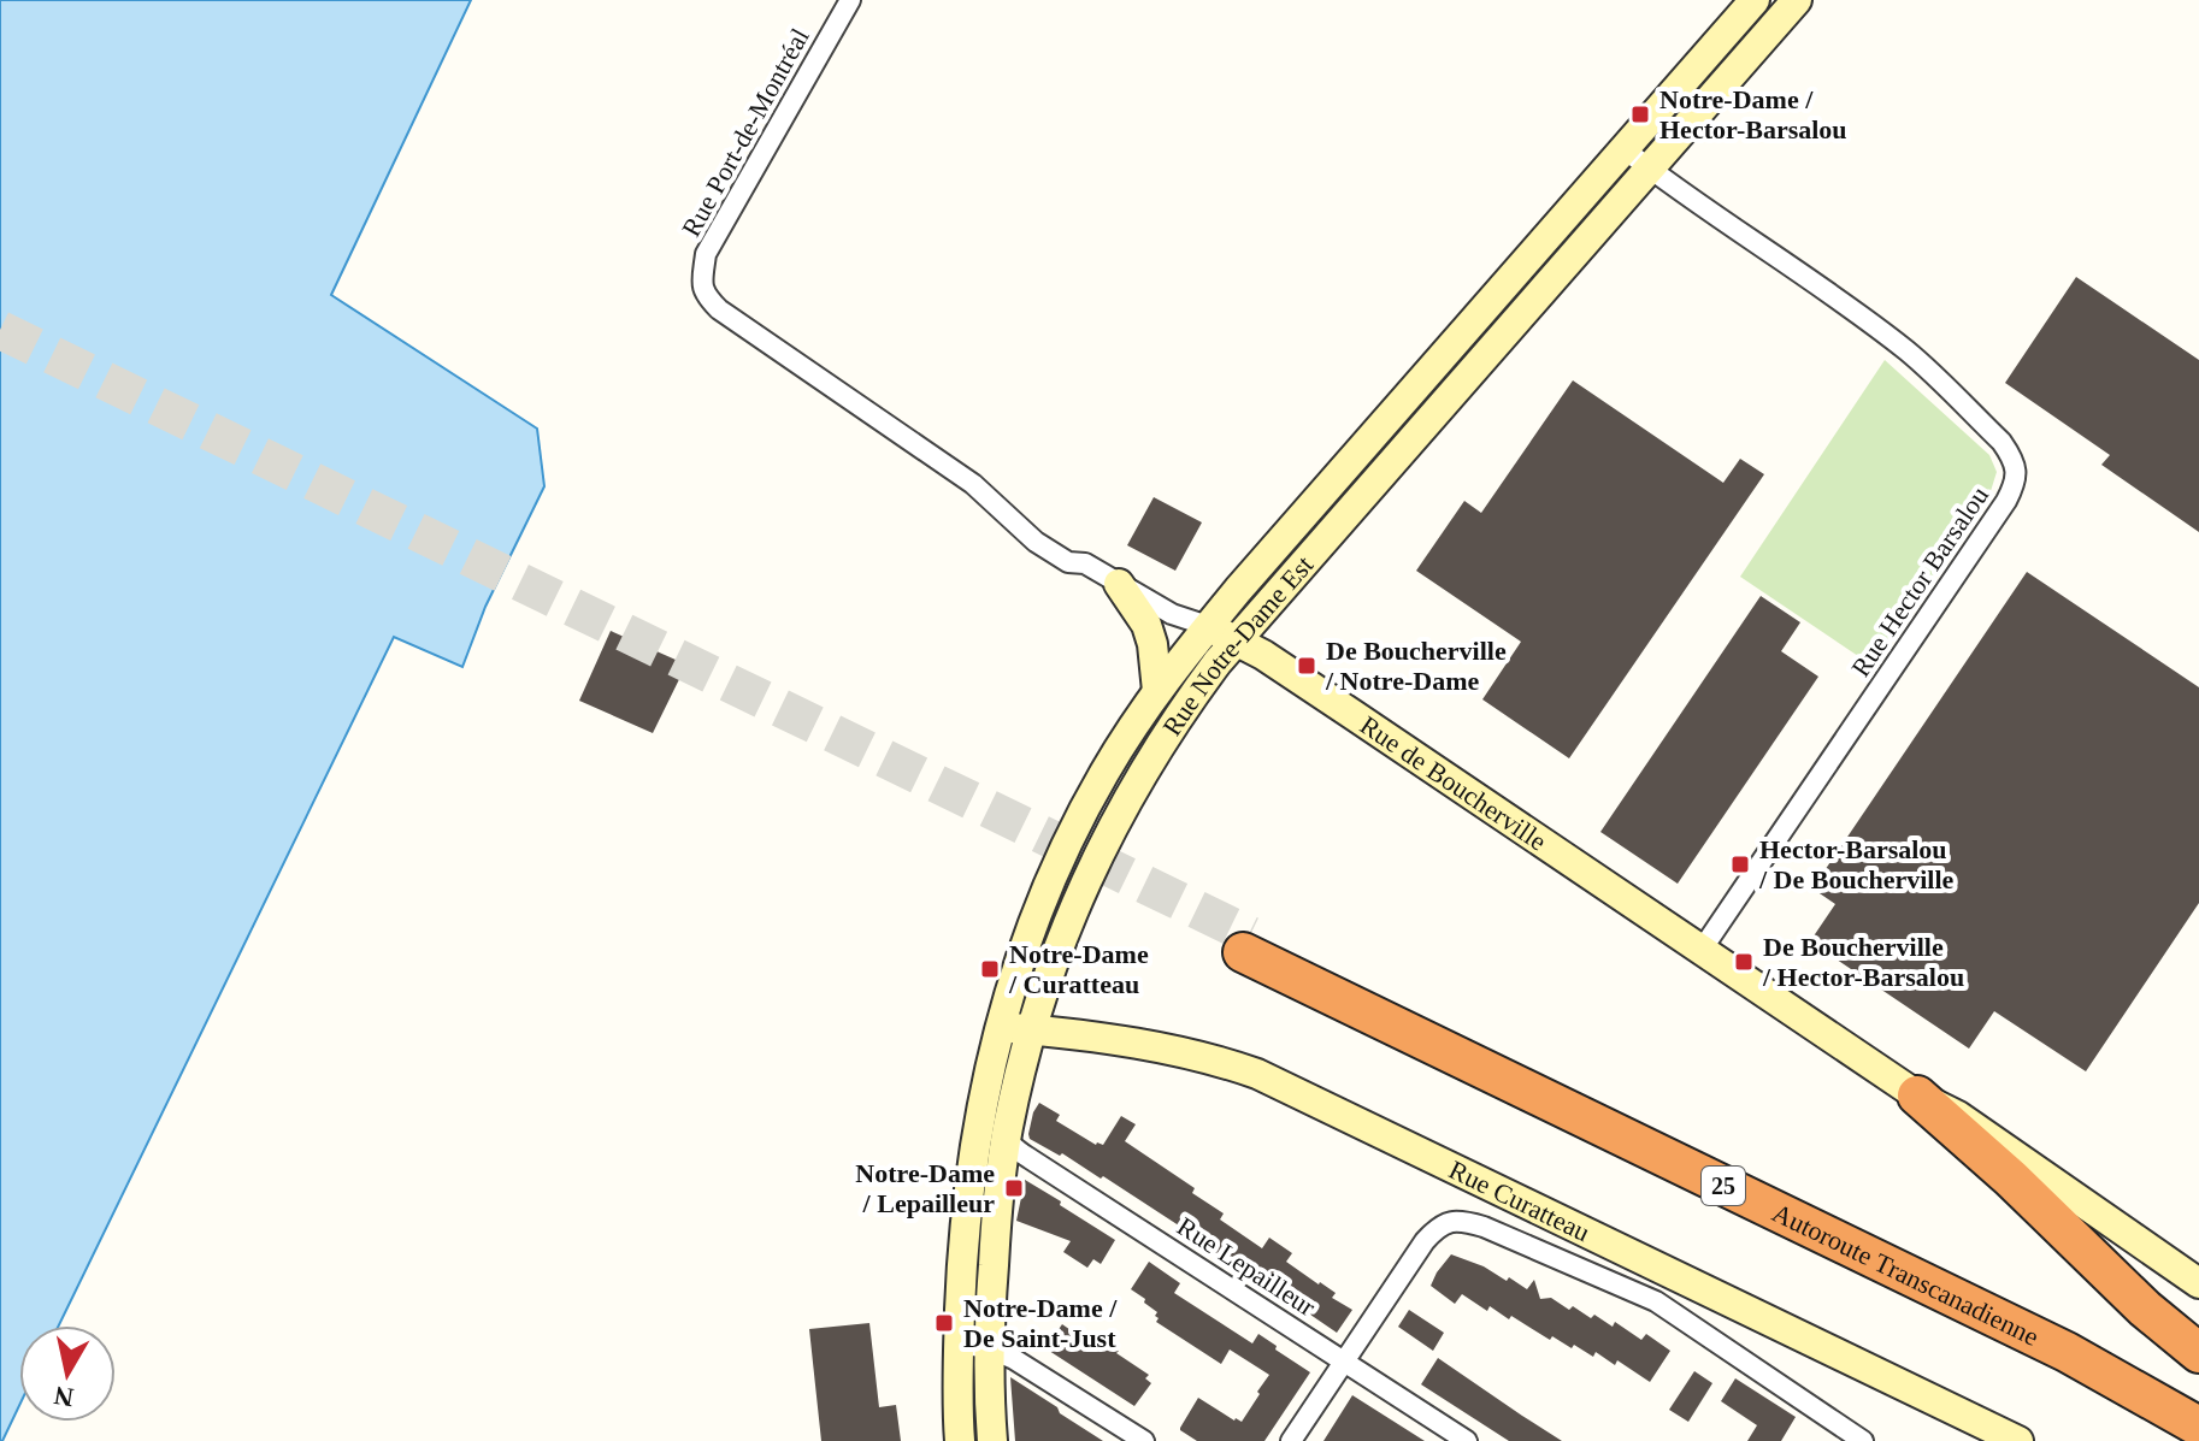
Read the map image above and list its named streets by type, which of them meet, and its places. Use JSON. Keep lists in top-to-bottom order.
{
  "streets": {
    "highway": ["25", "Autoroute Transcanadienne"],
    "main road": ["Rue Notre-Dame Est", "Rue de Boucherville", "Rue Curatteau"],
    "street": ["Rue Port-de-Montréal", "Rue Hector Barsalou", "Rue Lepailleur"]
  },
  "crossings": [
    ["Rue Port-de-Montréal", "Rue de Boucherville"],
    ["Rue Hector Barsalou", "Rue Notre-Dame Est"],
    ["Rue Hector Barsalou", "Rue de Boucherville"],
    ["Rue Notre-Dame Est", "Rue de Boucherville"],
    ["Rue Notre-Dame Est", "Rue Curatteau"],
    ["Rue Notre-Dame Est", "Rue Lepailleur"],
    ["Rue Curatteau", "Rue Lepailleur"]
  ],
  "places": {
    "transit": [
      "Notre-Dame / Hector-Barsalou",
      "De Boucherville / Notre-Dame",
      "Hector-Barsalou / De Boucherville",
      "De Boucherville / Hector-Barsalou",
      "Notre-Dame / Curatteau",
      "Notre-Dame / Lepailleur",
      "Notre-Dame / De Saint-Just"
    ]
  },
  "north": "bottom"
}
